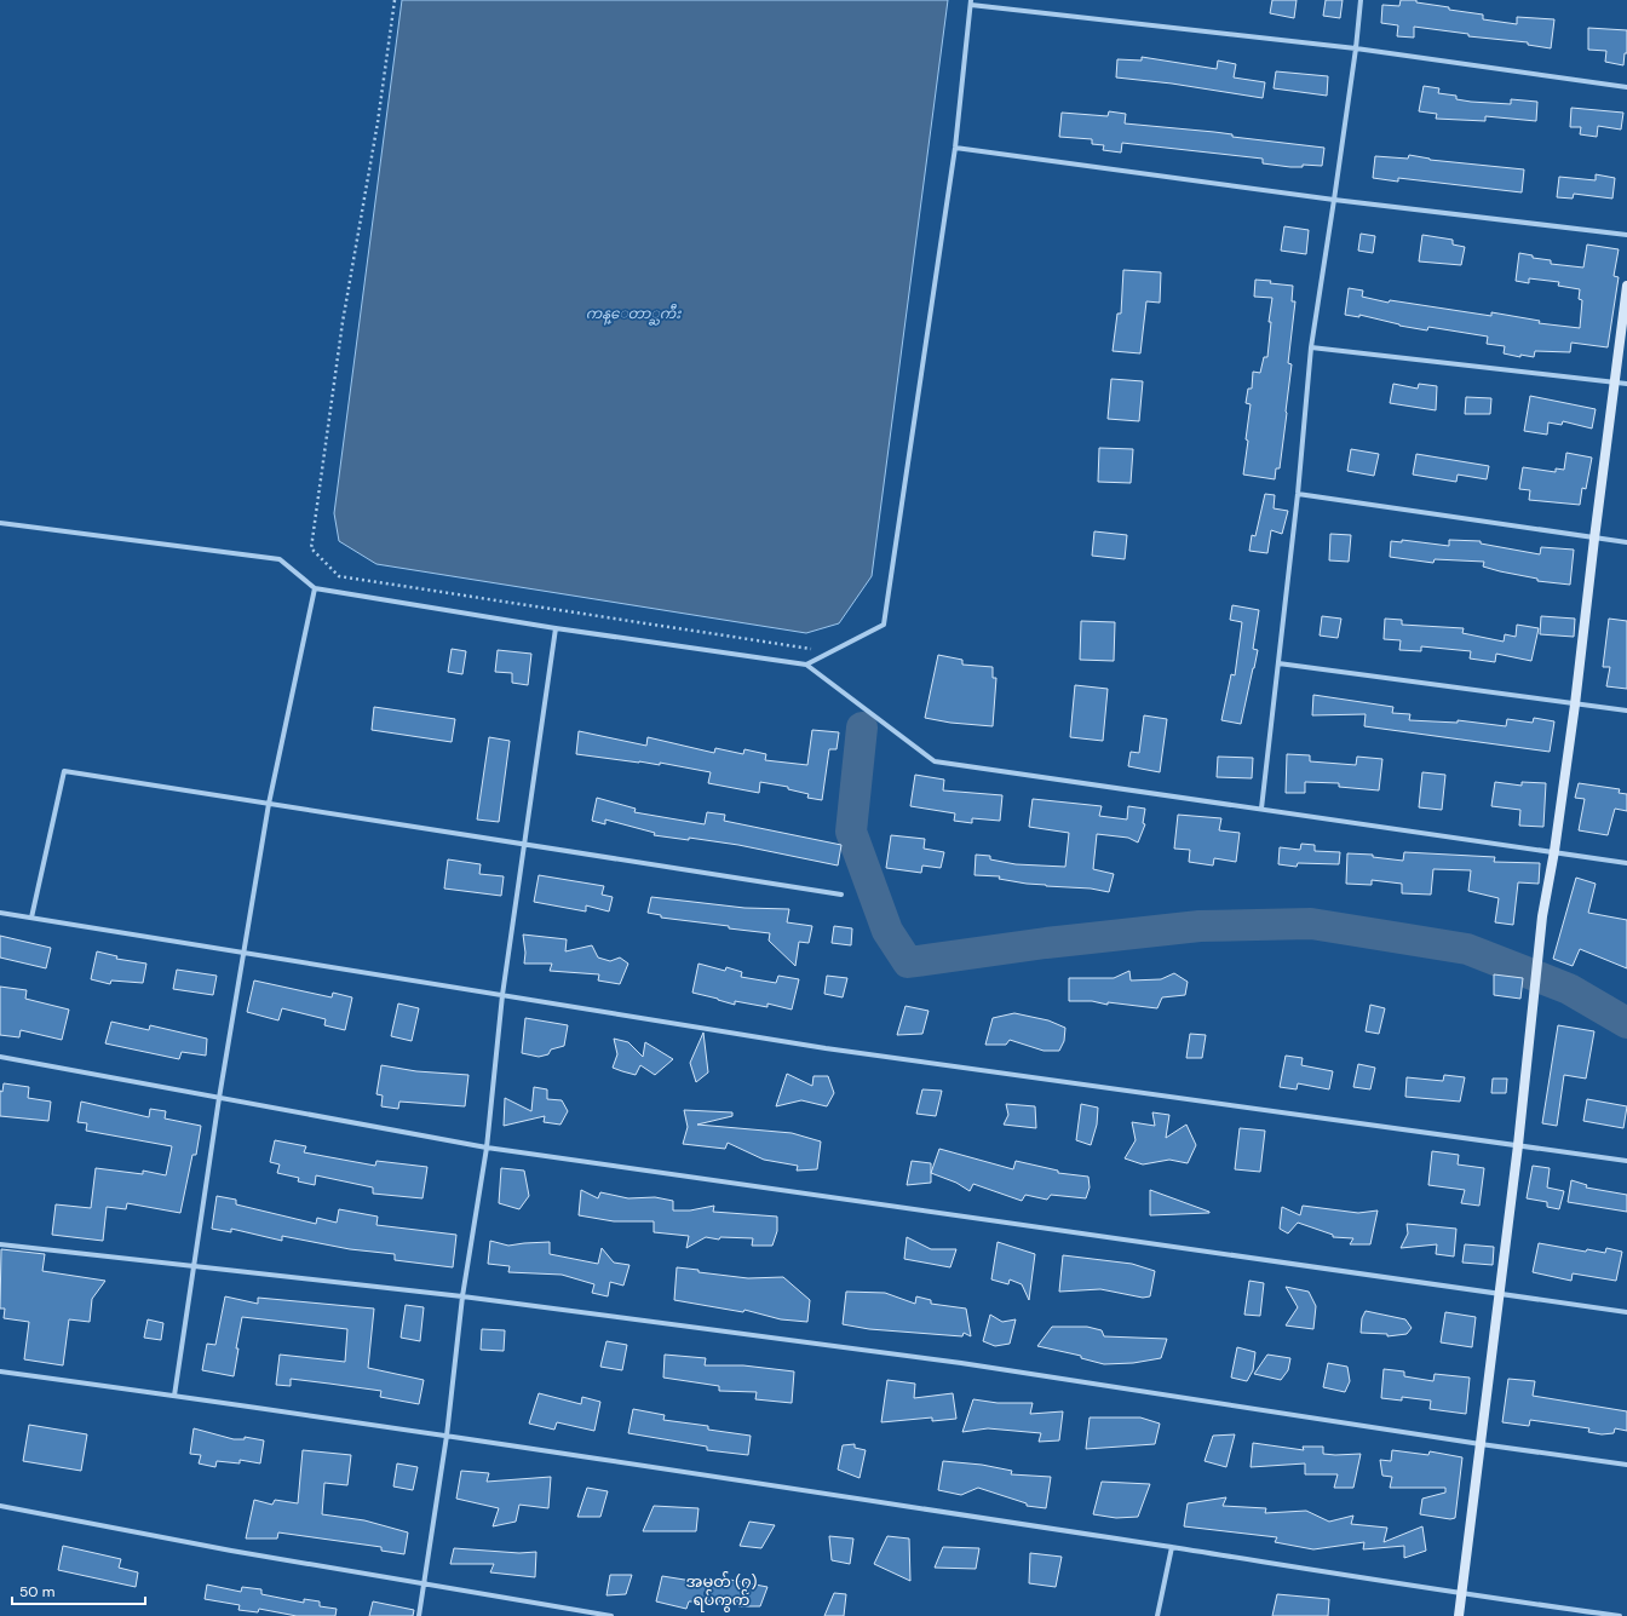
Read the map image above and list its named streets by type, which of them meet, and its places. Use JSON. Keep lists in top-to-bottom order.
{
  "districts": ["အမှတ် (၇) ရပ်ကွက်"],
  "water": ["ကန္ေတာ္ႀကီး"],
  "scale_bar": "50 m"
}
